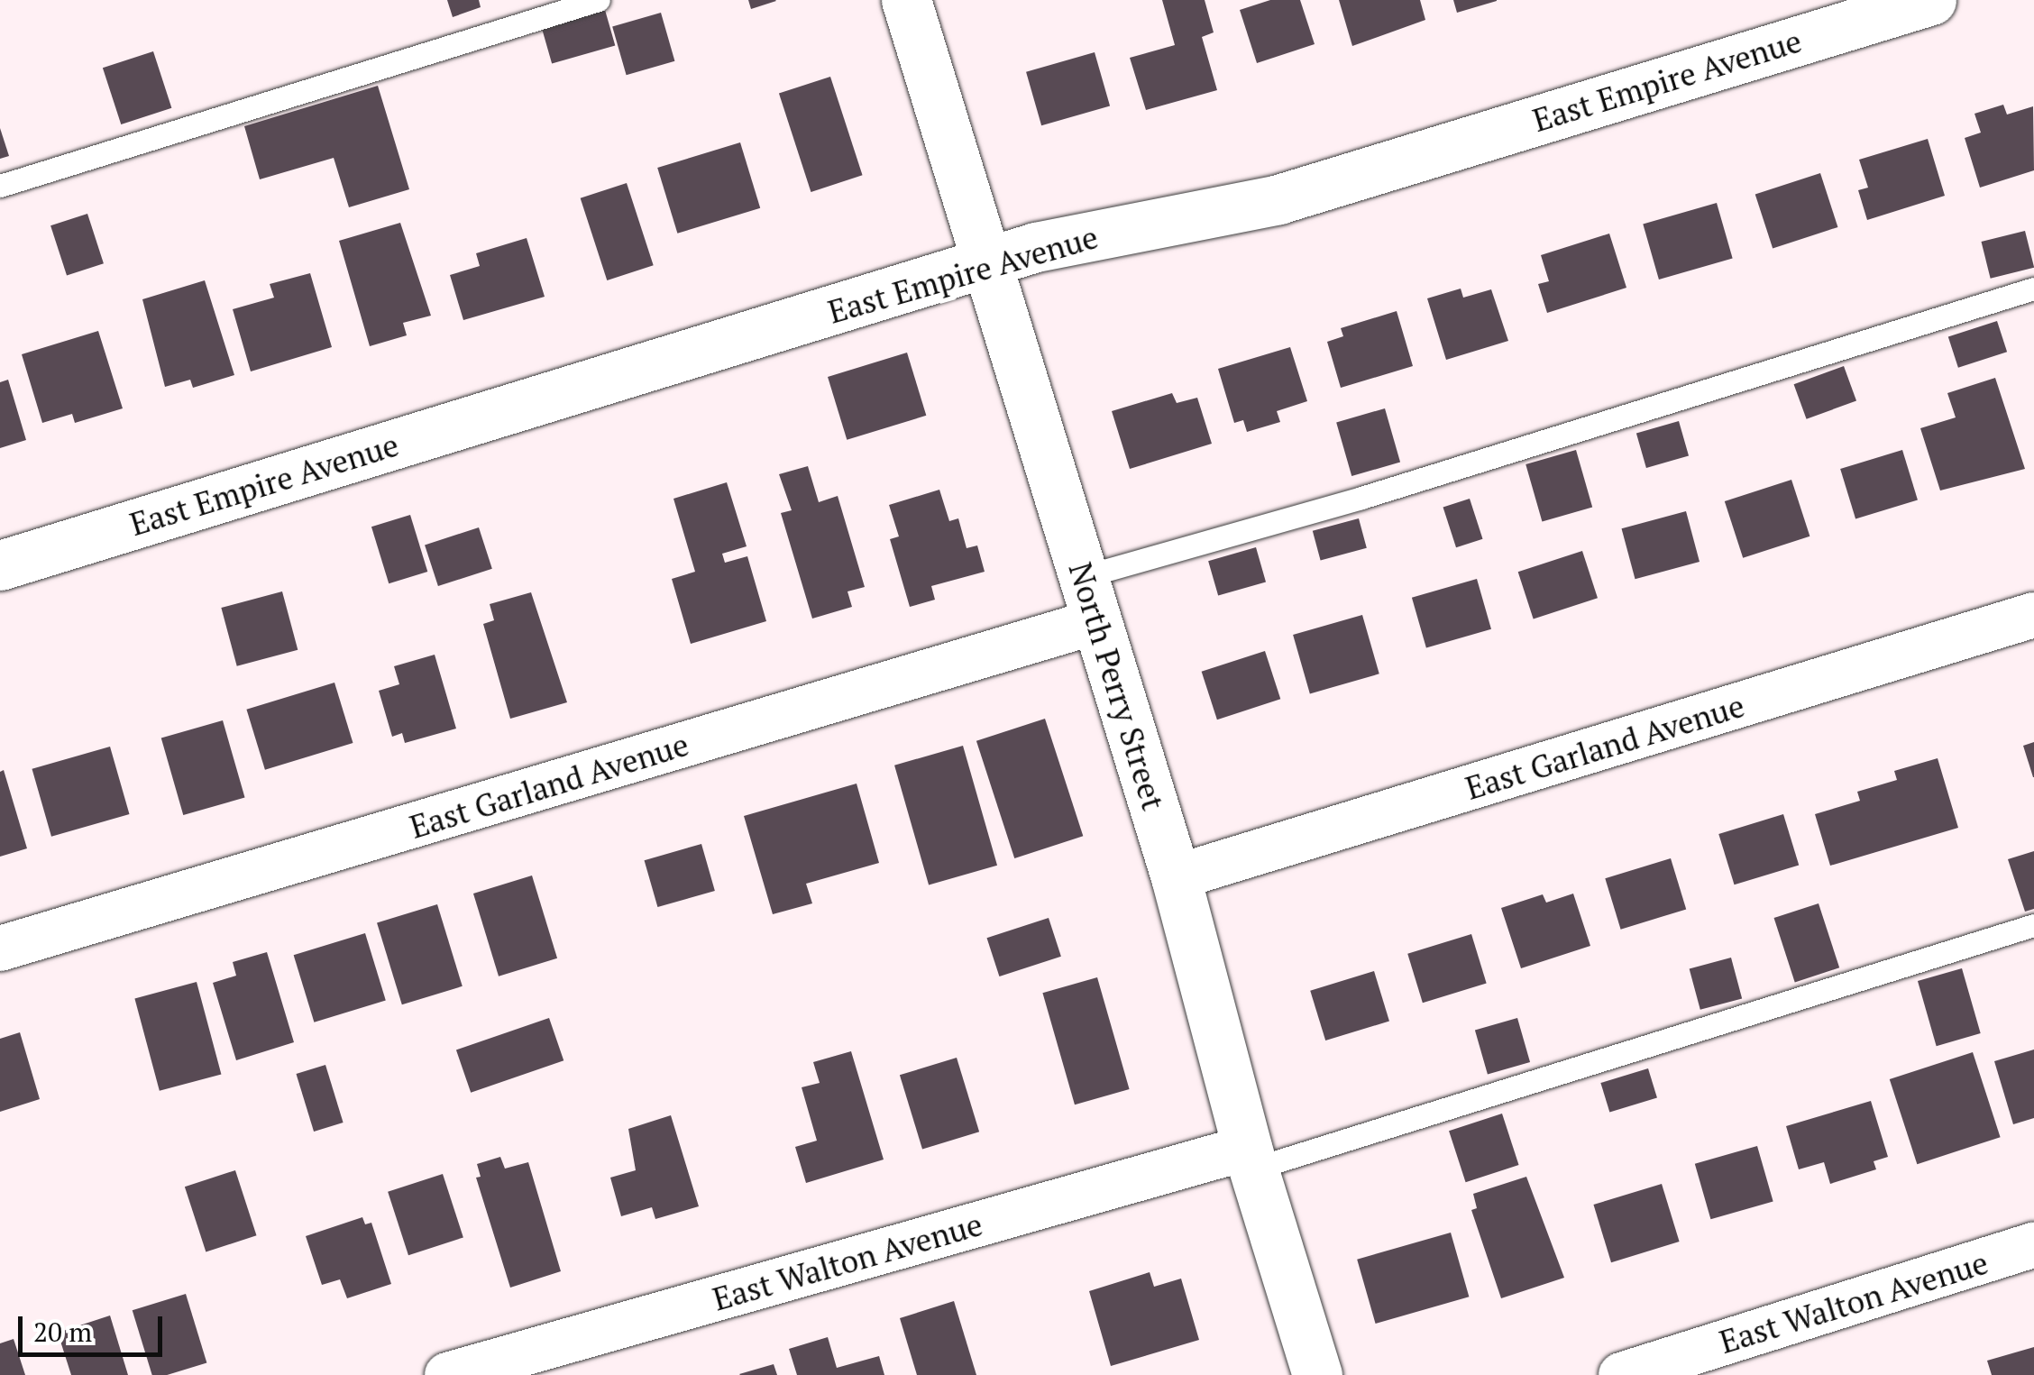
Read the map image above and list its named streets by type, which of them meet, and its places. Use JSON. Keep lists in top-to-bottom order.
{
  "streets": {
    "street": [
      "East Empire Avenue",
      "North Perry Street",
      "East Garland Avenue",
      "East Walton Avenue"
    ]
  },
  "crossings": [
    ["East Empire Avenue", "North Perry Street"],
    ["North Perry Street", "East Garland Avenue"],
    ["North Perry Street", "East Walton Avenue"]
  ],
  "scale_bar": "20 m"
}
